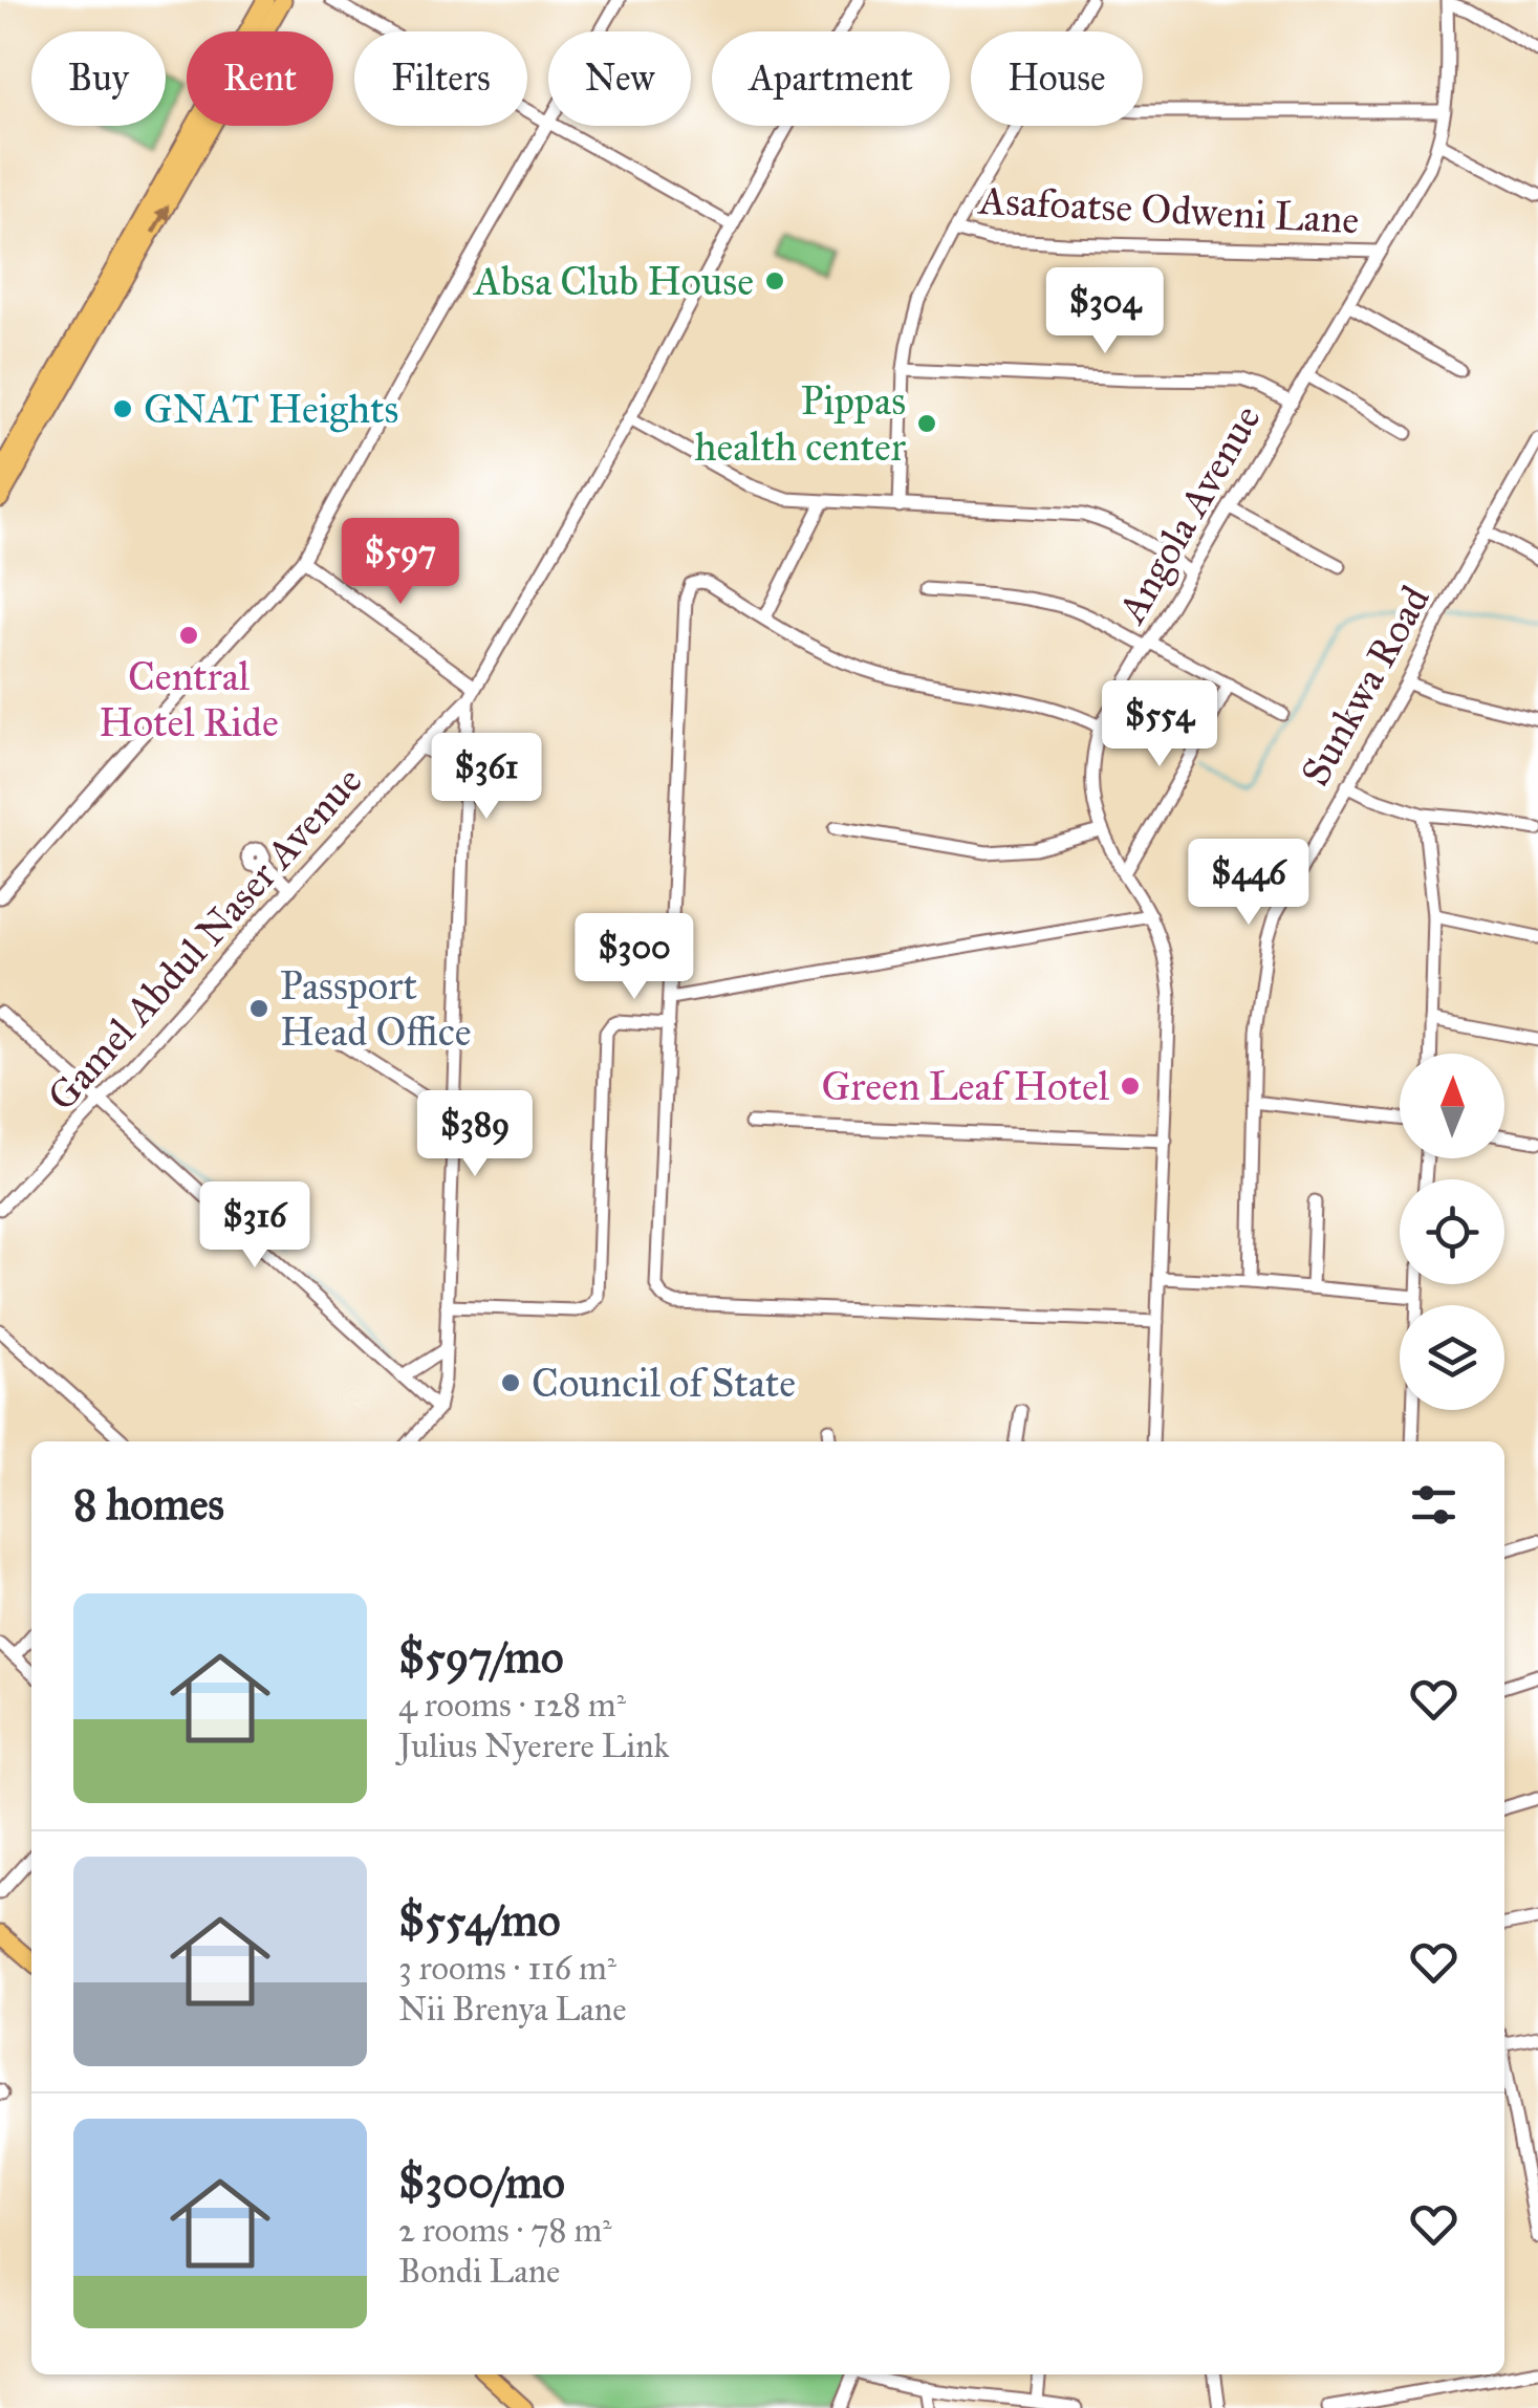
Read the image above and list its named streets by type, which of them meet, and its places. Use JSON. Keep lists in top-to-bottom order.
{
  "streets": {
    "street": [
      "Asafoatse Odweni Lane",
      "Angola Avenue",
      "Sunkwa Road",
      "Gamel Abdul Naser Avenue"
    ]
  },
  "crossings": [
    ["Asafoatse Odweni Lane", "Angola Avenue"]
  ],
  "places": [
    "Absa Club House",
    "GNAT Heights",
    "Pippas health center",
    "Central Hotel Ride",
    "Passport Head Office",
    "Green Leaf Hotel",
    "Council of State"
  ],
  "north": "top",
  "page": {
    "chip": [
      "Buy",
      "Rent",
      "Filters",
      "New",
      "Apartment",
      "House"
    ],
    "price": [
      "$304",
      "$597",
      "$554",
      "$361",
      "$446",
      "$300",
      "$389",
      "$316"
    ],
    "heading": "8 homes",
    "list": [
      {
        "name": "$597/mo",
        "note": "4 rooms · 128 m² · Julius Nyerere Link"
      },
      {
        "name": "$554/mo",
        "note": "3 rooms · 116 m² · Nii Brenya Lane"
      },
      {
        "name": "$300/mo",
        "note": "2 rooms · 78 m² · Bondi Lane"
      }
    ]
  }
}
